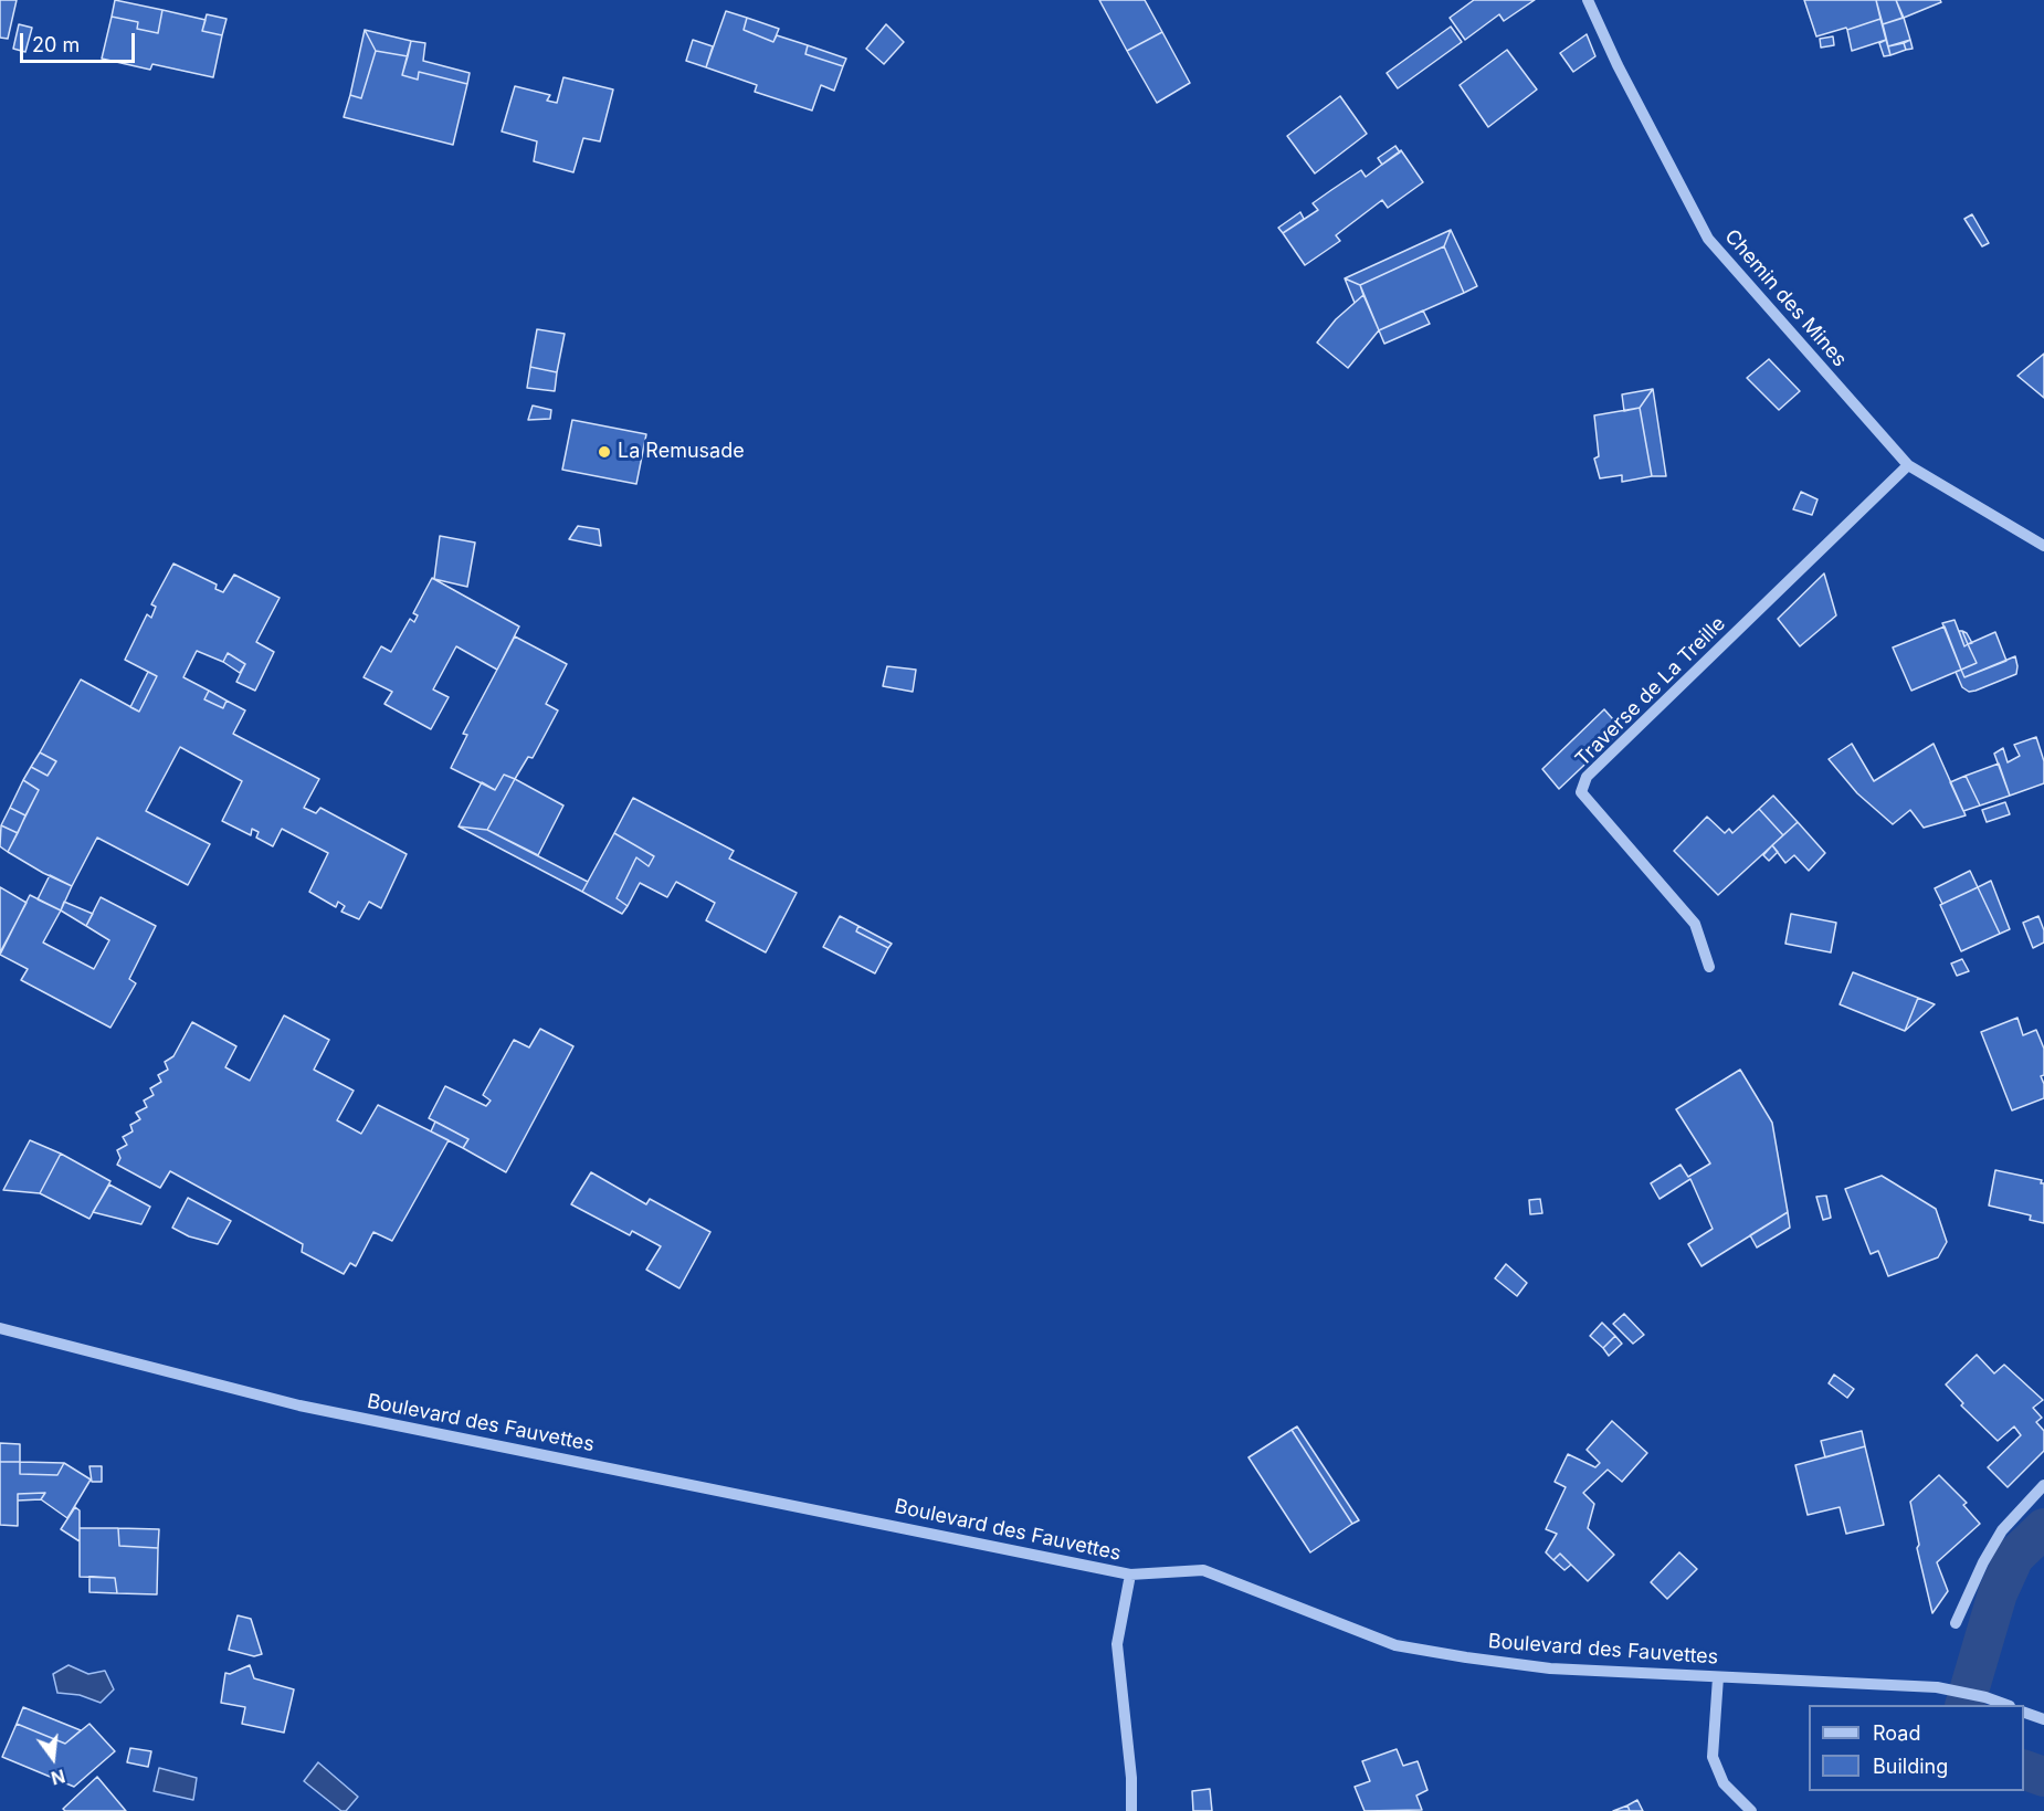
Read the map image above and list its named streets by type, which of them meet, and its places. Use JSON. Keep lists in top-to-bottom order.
{
  "streets": {
    "street": ["Chemin des Mines", "Traverse de La Treille", "Boulevard des Fauvettes"]
  },
  "crossings": [
    ["Chemin des Mines", "Traverse de La Treille"]
  ],
  "places": ["La Remusade"],
  "legend": ["Road", "Building"],
  "scale_bar": "20 m",
  "north": "bottom"
}
